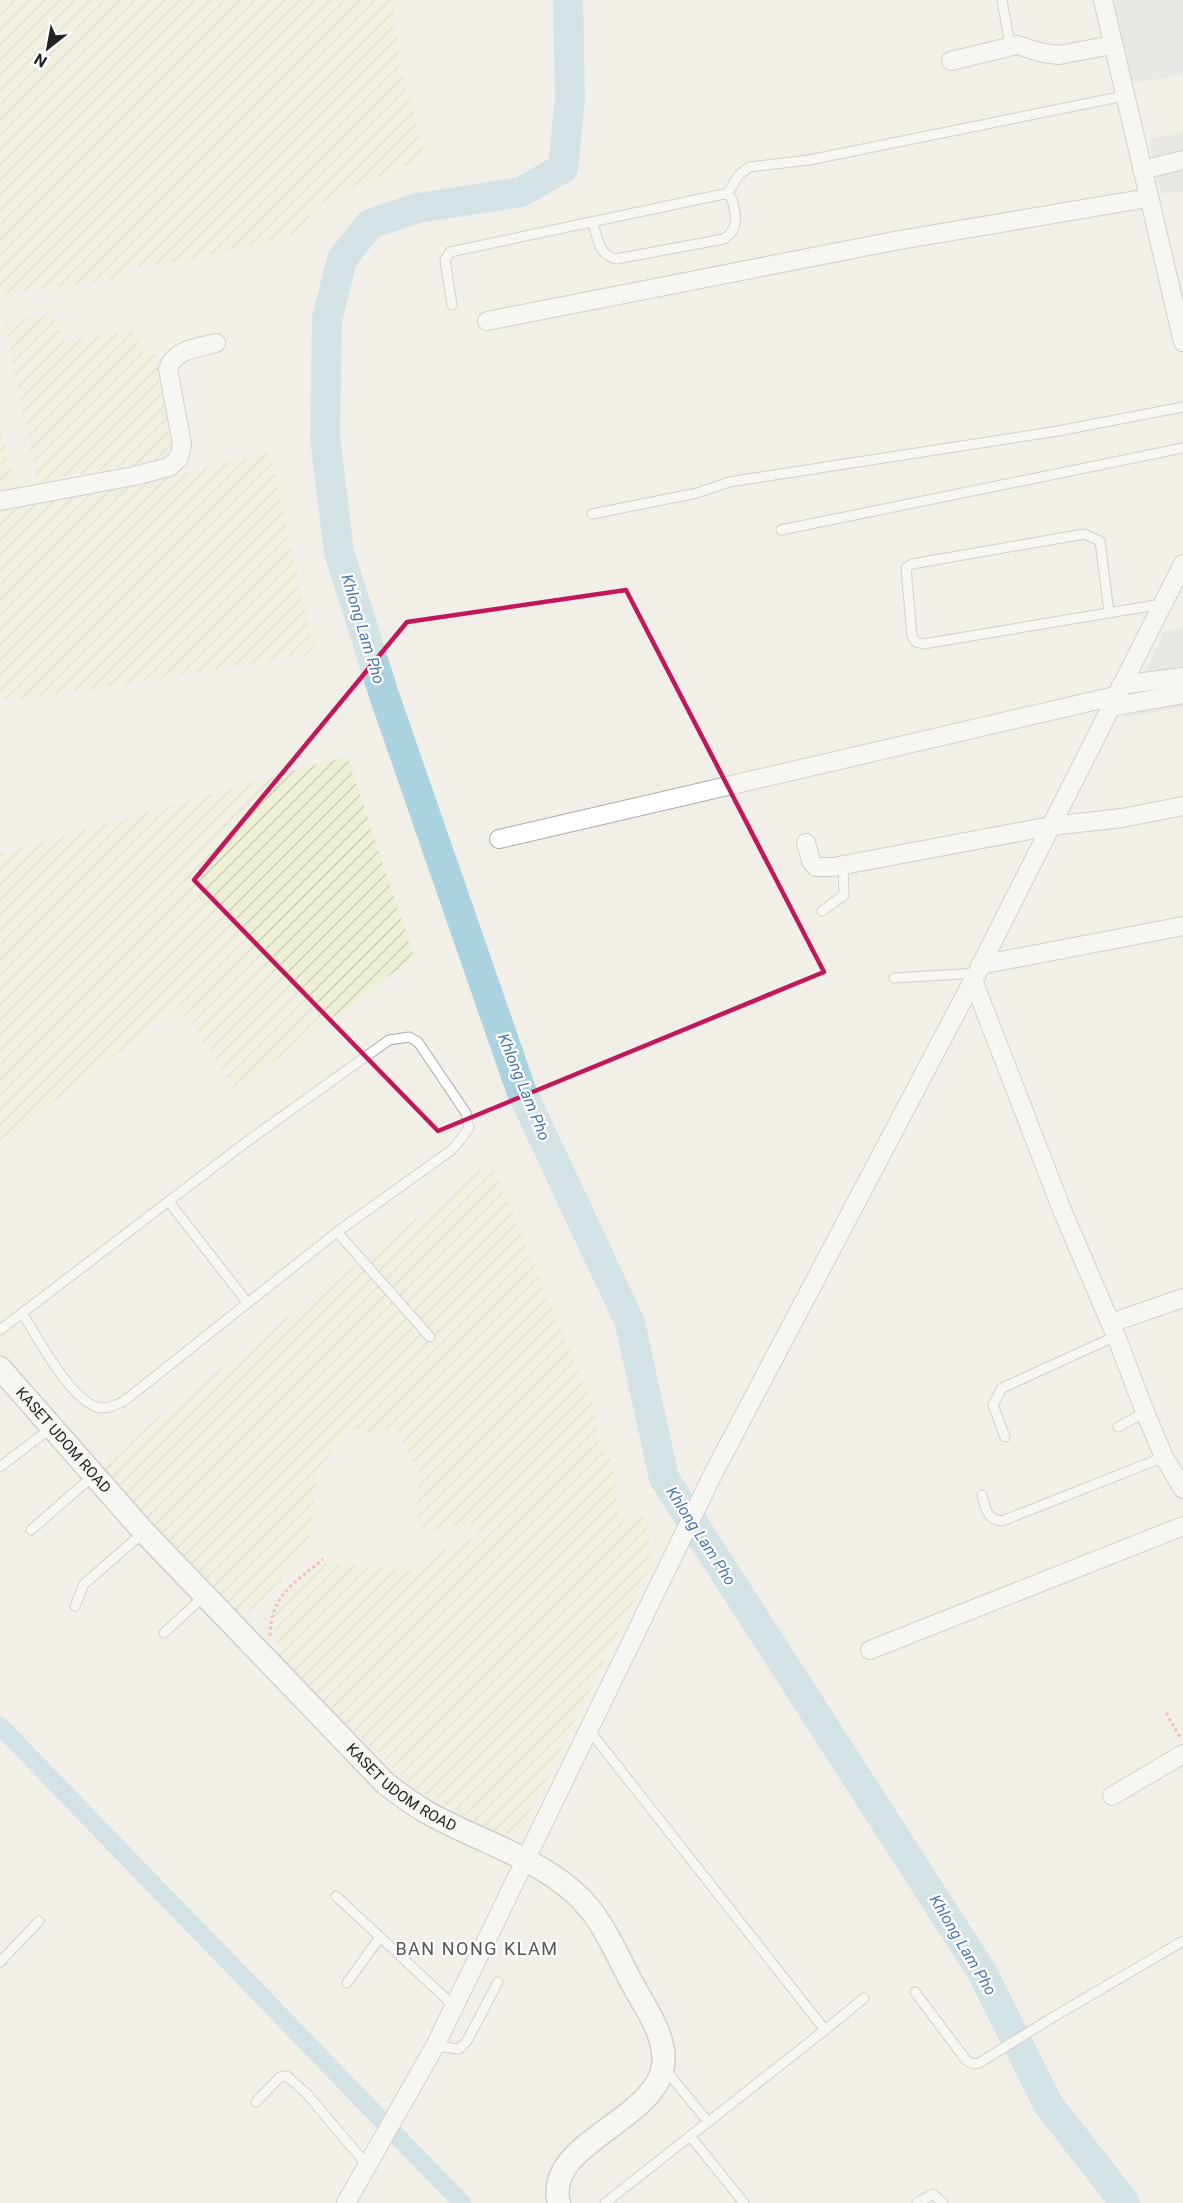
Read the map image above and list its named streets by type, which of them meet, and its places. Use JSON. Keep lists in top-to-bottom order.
{
  "streets": {
    "street": ["KASET UDOM ROAD"]
  },
  "districts": ["BAN NONG KLAM"],
  "water": ["Khlong Lam Pho"],
  "north": "bottom left"
}
